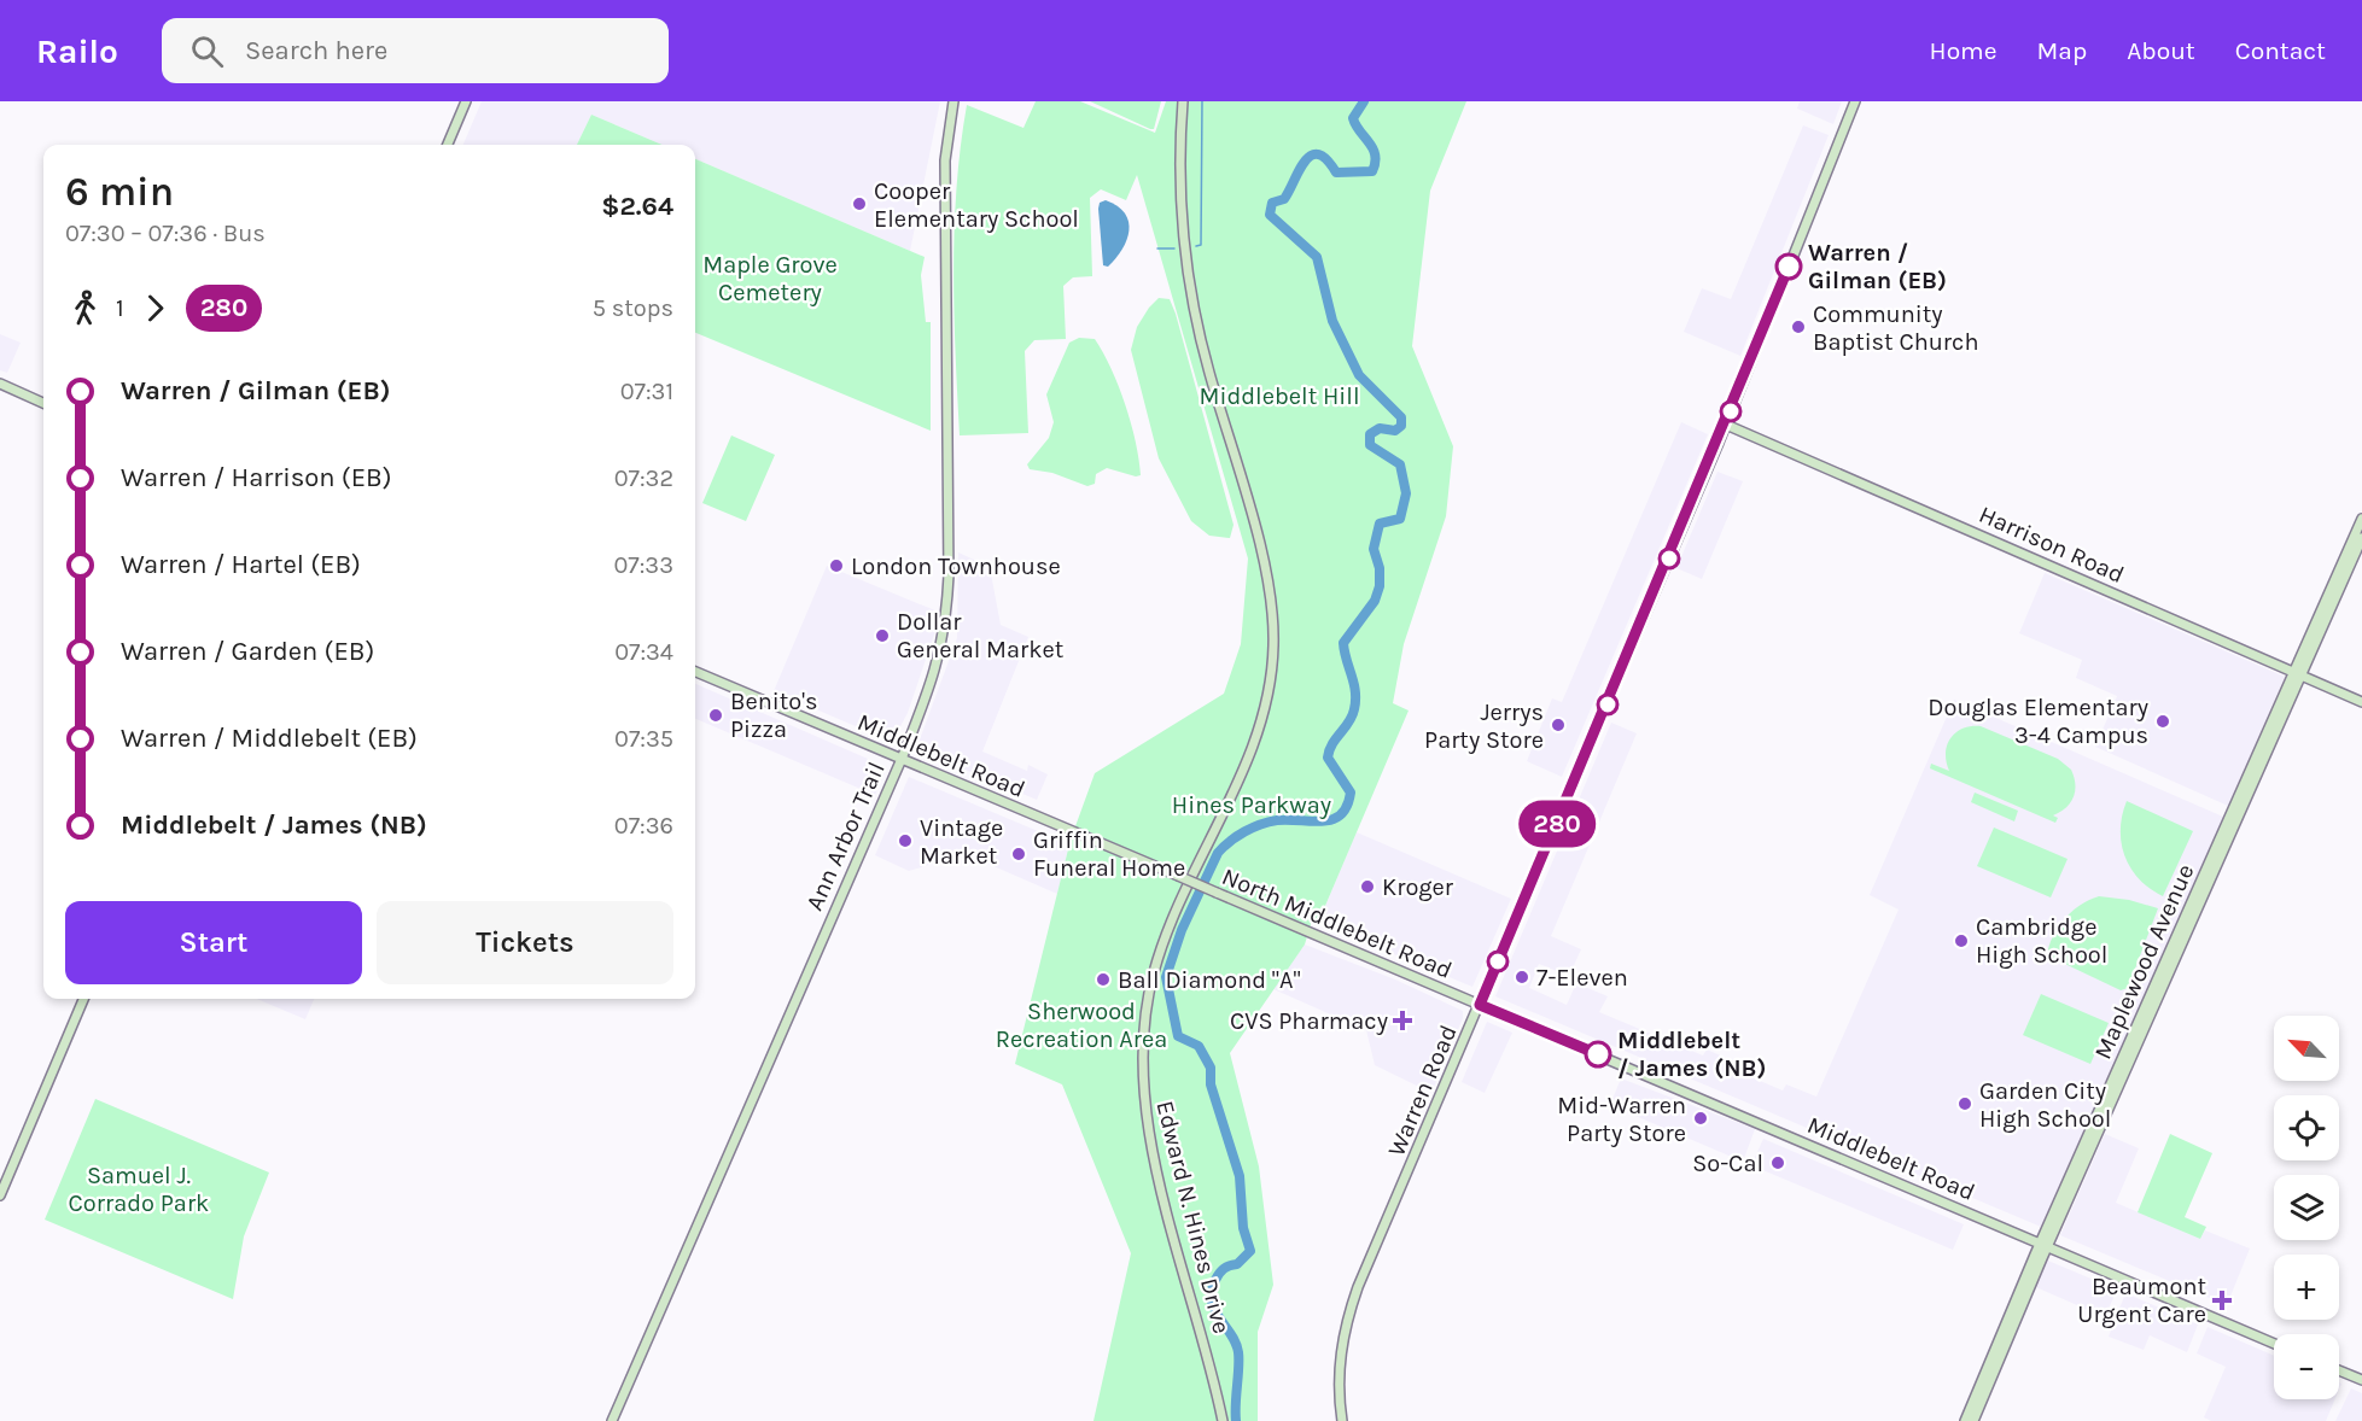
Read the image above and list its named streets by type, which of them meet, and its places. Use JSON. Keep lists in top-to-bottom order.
{
  "streets": {
    "street": [
      "Harrison Road",
      "Middlebelt Road",
      "Ann Arbor Trail",
      "North Middlebelt Road",
      "Maplewood Avenue",
      "Warren Road",
      "Edward N. Hines Drive"
    ]
  },
  "crossings": [
    ["Harrison Road", "Maplewood Avenue"],
    ["Harrison Road", "Warren Road"],
    ["Middlebelt Road", "Ann Arbor Trail"],
    ["Middlebelt Road", "North Middlebelt Road"],
    ["Middlebelt Road", "Maplewood Avenue"],
    ["Middlebelt Road", "Warren Road"],
    ["North Middlebelt Road", "Warren Road"]
  ],
  "parks": [
    "Maple Grove Cemetery",
    "Middlebelt Hill",
    "Hines Parkway",
    "Sherwood Recreation Area",
    "Samuel J. Corrado Park"
  ],
  "places": {
    "other": [
      "Cooper Elementary School",
      "Warren / Gilman (EB)",
      "Community Baptist Church",
      "London Townhouse",
      "Dollar General Market",
      "Benito's Pizza",
      "Douglas Elementary 3-4 Campus",
      "Jerrys Party Store",
      "Vintage Market",
      "Griffin Funeral Home",
      "Kroger",
      "Cambridge High School",
      "7-Eleven",
      "Ball Diamond \"A\"",
      "Middlebelt / James (NB)",
      "Garden City High School",
      "Mid-Warren Party Store",
      "So-Cal"
    ],
    "health": ["CVS Pharmacy", "Beaumont Urgent Care"]
  },
  "lines": ["bus line 280"],
  "north": "top left",
  "page": {
    "header": "Railo",
    "search": "Search here",
    "nav": [
      "Home",
      "Map",
      "About",
      "Contact"
    ],
    "on_map": "280",
    "heading": ["6 min", "07:30 – 07:36 · Bus", "$2.64"],
    "legs": ["1", "280", "5 stops"],
    "list": [
      {
        "name": "Warren / Gilman (EB)",
        "value": "07:31"
      },
      {
        "name": "Warren / Harrison (EB)",
        "value": "07:32"
      },
      {
        "name": "Warren / Hartel (EB)",
        "value": "07:33"
      },
      {
        "name": "Warren / Garden (EB)",
        "value": "07:34"
      },
      {
        "name": "Warren / Middlebelt (EB)",
        "value": "07:35"
      },
      {
        "name": "Middlebelt / James (NB)",
        "value": "07:36"
      }
    ],
    "buttons": ["Start", "Tickets"],
    "map_buttons": ["+", "−"]
  }
}
